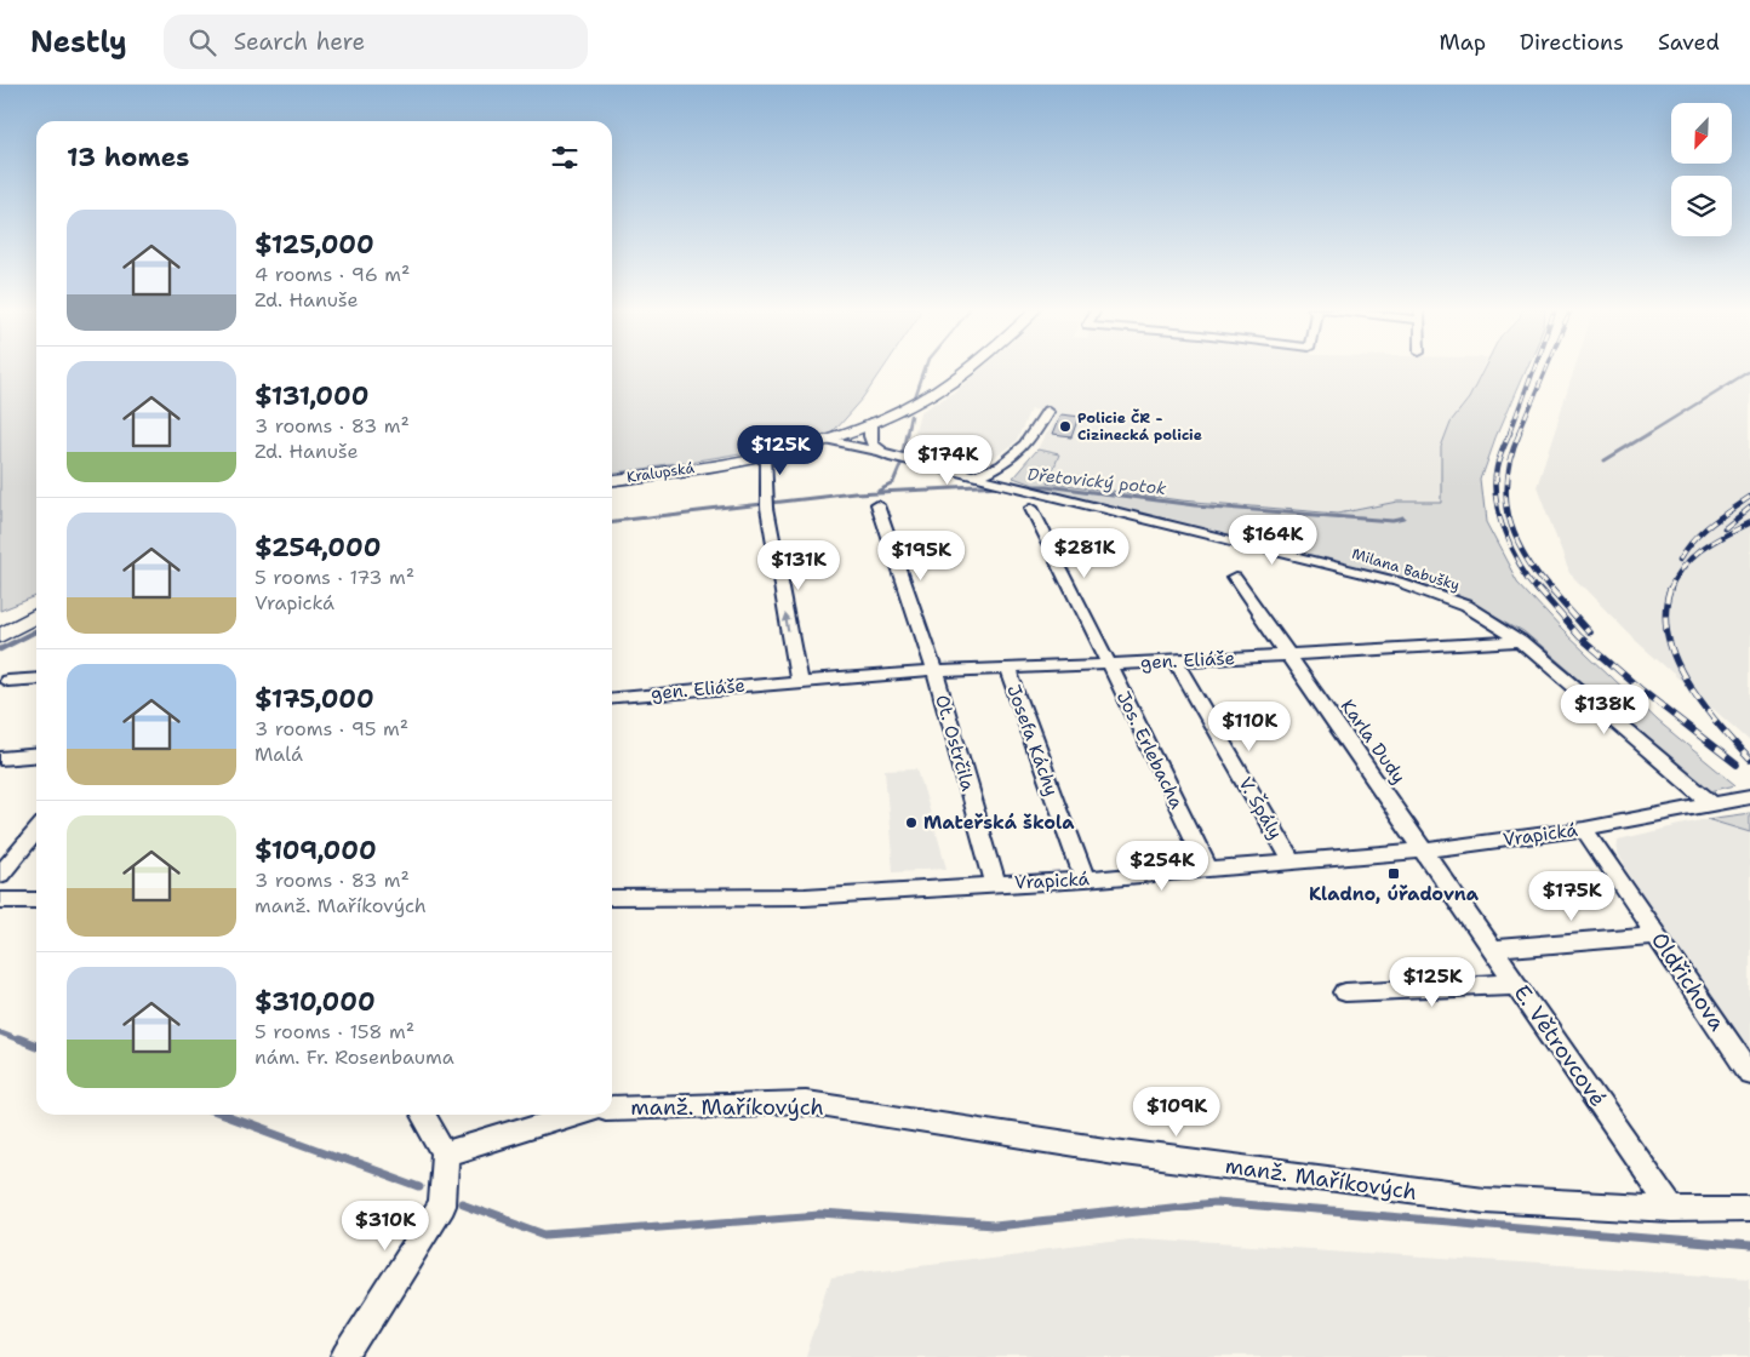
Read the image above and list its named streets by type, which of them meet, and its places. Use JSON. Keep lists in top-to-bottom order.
{
  "streets": {
    "main road": ["Kralupská"],
    "street": [
      "Milana Babušky",
      "gen. Eliáše",
      "Josefa Káchy",
      "Karla Dudy",
      "Ot. Ostrčila",
      "Jos. Erlebacha",
      "V. Špály",
      "Vrapická",
      "Oldřichova",
      "E. Větrovcové",
      "manž. Maříkových"
    ]
  },
  "crossings": [
    ["Kralupská", "Milana Babušky"],
    ["Milana Babušky", "gen. Eliáše"],
    ["gen. Eliáše", "Josefa Káchy"],
    ["gen. Eliáše", "Karla Dudy"],
    ["gen. Eliáše", "Ot. Ostrčila"],
    ["gen. Eliáše", "Jos. Erlebacha"],
    ["gen. Eliáše", "V. Špály"],
    ["Josefa Káchy", "Vrapická"],
    ["Karla Dudy", "Vrapická"],
    ["Karla Dudy", "E. Větrovcové"],
    ["Ot. Ostrčila", "Vrapická"],
    ["Jos. Erlebacha", "Vrapická"],
    ["V. Špály", "Vrapická"],
    ["Vrapická", "Oldřichova"],
    ["Vrapická", "E. Větrovcové"],
    ["E. Větrovcové", "manž. Maříkových"]
  ],
  "water": ["Dřetovický potok"],
  "places": {
    "other": ["Policie ČR - Cizinecká policie", "Mateřská škola"],
    "transit": ["Kladno, úřadovna"]
  },
  "north": "bottom left",
  "page": {
    "header": "Nestly",
    "search": "Search here",
    "nav": ["Map", "Directions", "Saved"],
    "heading": "13 homes",
    "list": [
      {
        "name": "$125,000",
        "note": "4 rooms · 96 m² · Zd. Hanuše"
      },
      {
        "name": "$131,000",
        "note": "3 rooms · 83 m² · Zd. Hanuše"
      },
      {
        "name": "$254,000",
        "note": "5 rooms · 173 m² · Vrapická"
      },
      {
        "name": "$175,000",
        "note": "3 rooms · 95 m² · Malá"
      },
      {
        "name": "$109,000",
        "note": "3 rooms · 83 m² · manž. Maříkových"
      },
      {
        "name": "$310,000",
        "note": "5 rooms · 158 m² · nám. Fr. Rosenbauma"
      }
    ],
    "price": [
      "$125K",
      "$174K",
      "$164K",
      "$281K",
      "$195K",
      "$131K",
      "$138K",
      "$110K",
      "$254K",
      "$175K",
      "$125K",
      "$109K",
      "$310K"
    ]
  }
}
